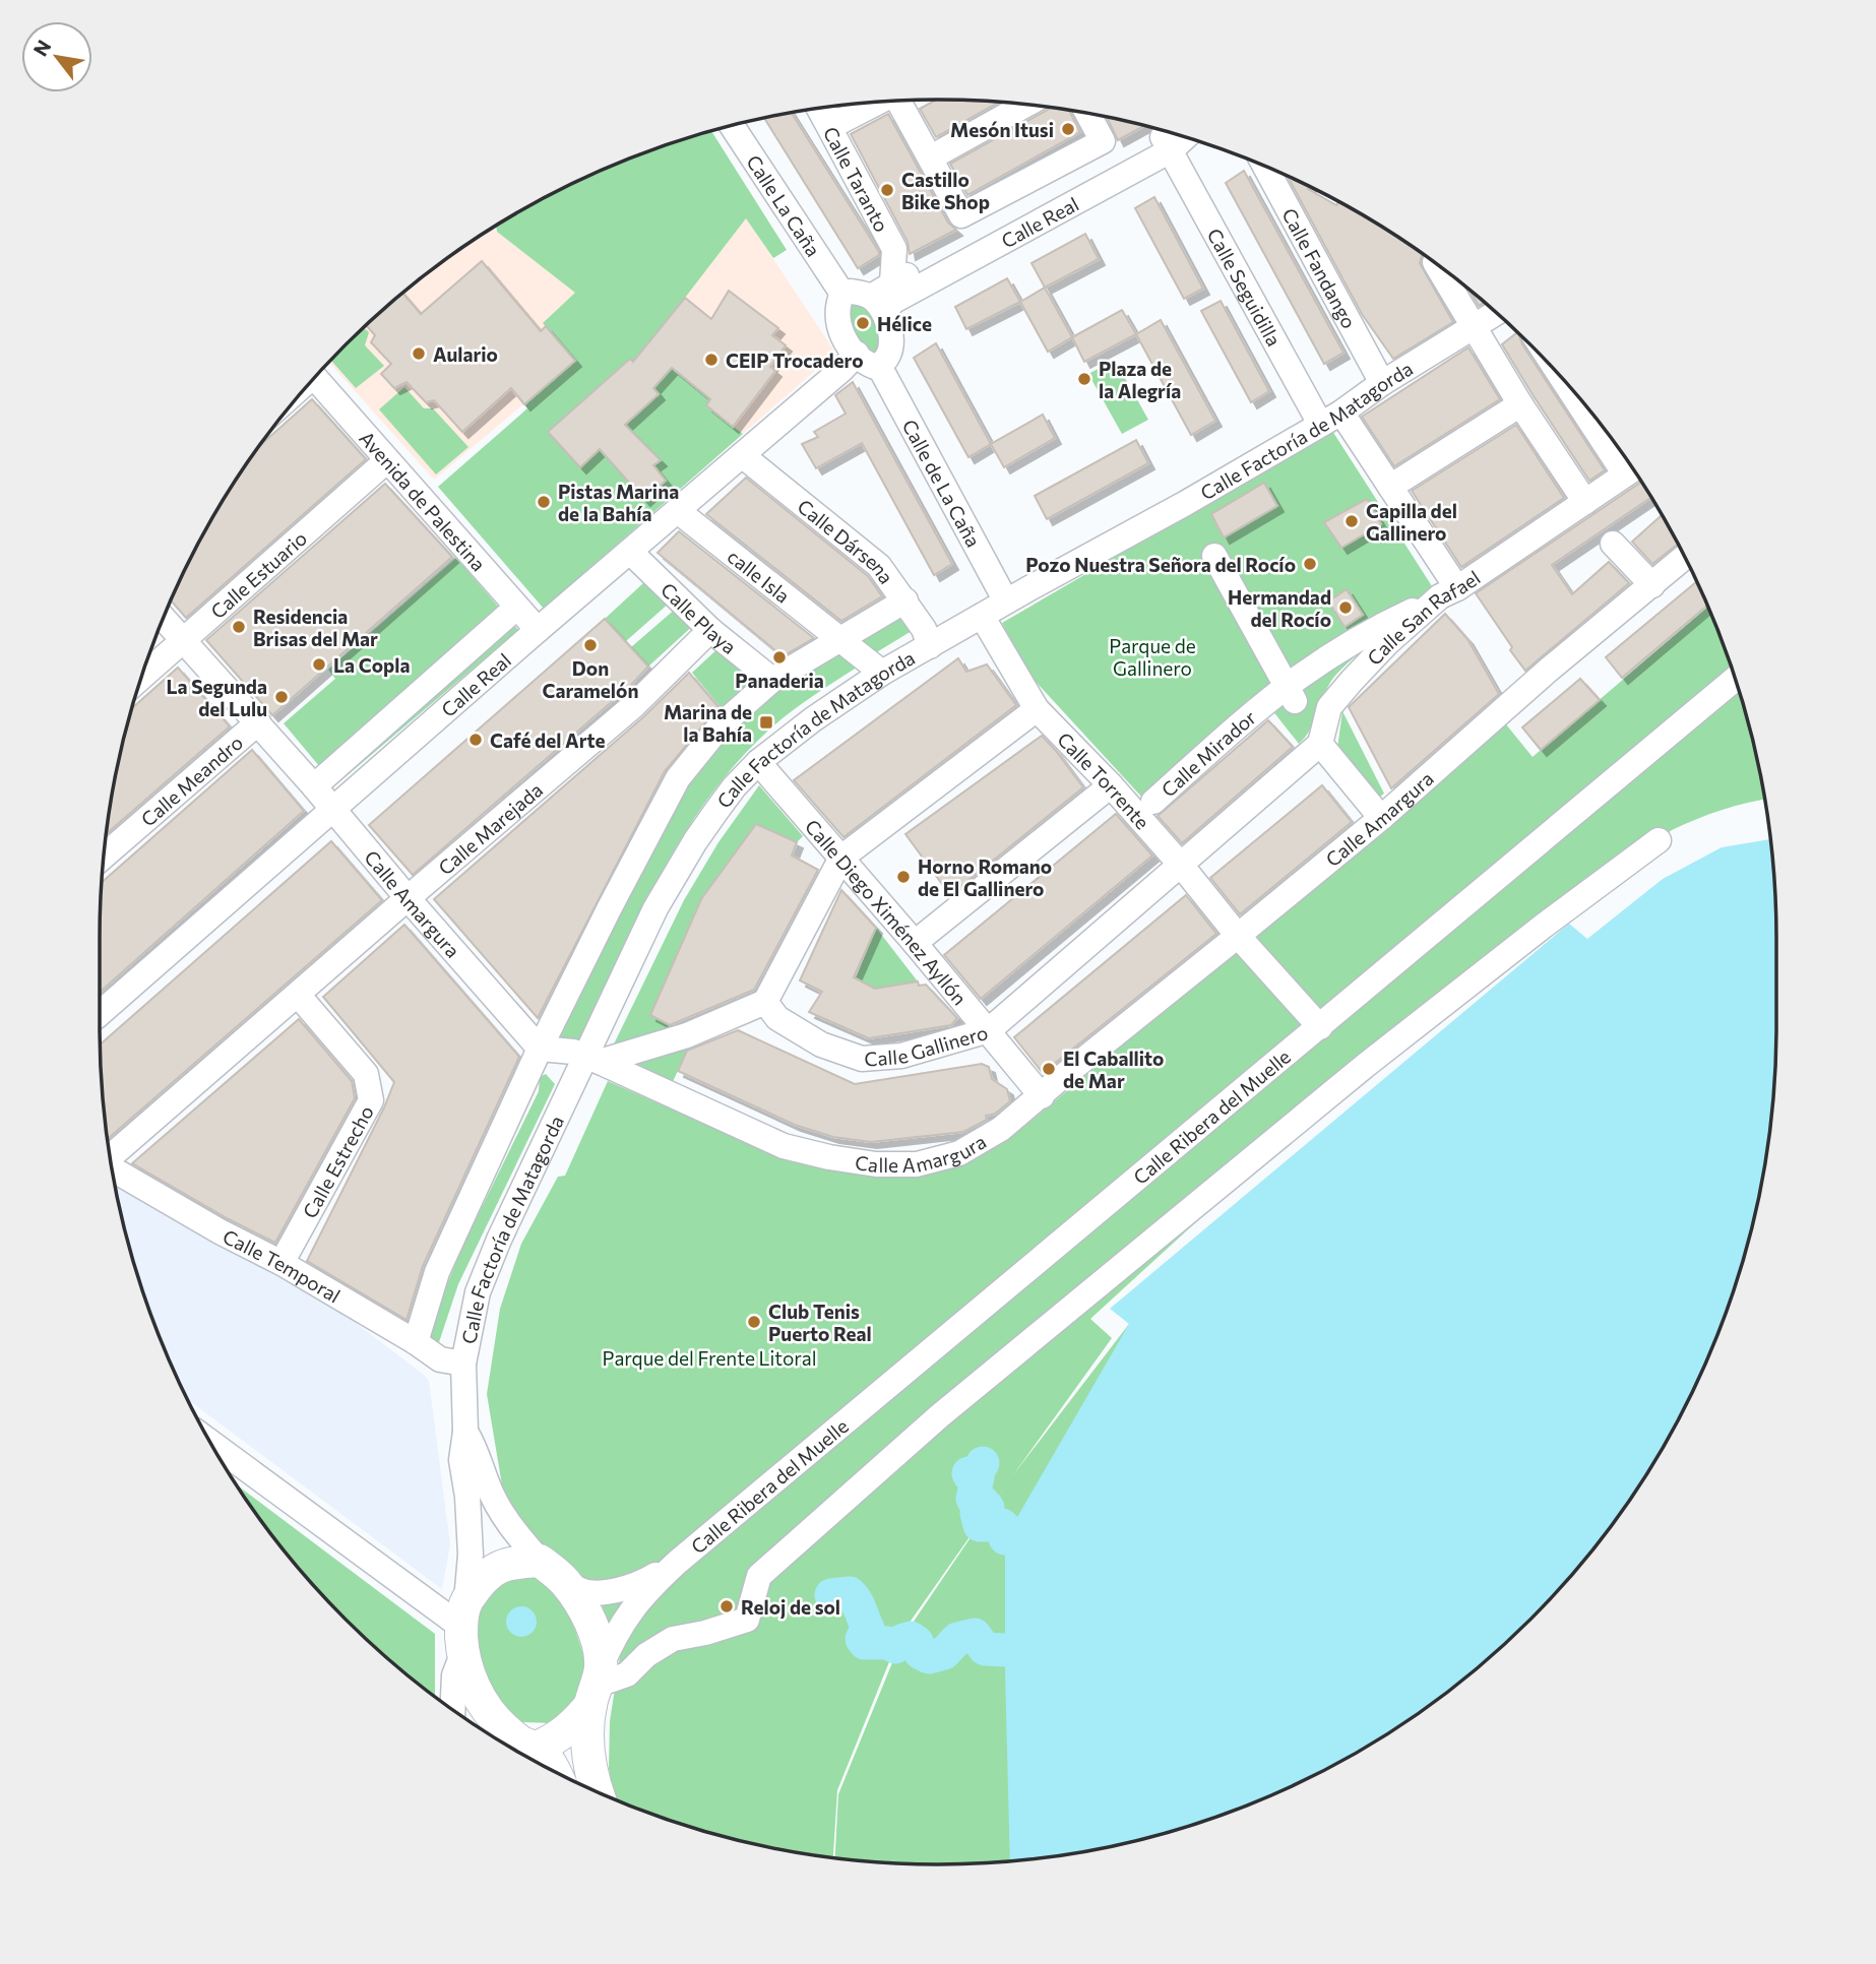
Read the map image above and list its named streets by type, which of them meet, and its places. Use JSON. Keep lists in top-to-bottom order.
{
  "streets": {
    "street": [
      "Calle Taranto",
      "Calle La Caña",
      "Calle Real",
      "Calle Fandango",
      "Calle Seguidilla",
      "Calle Factoría de Matagorda",
      "Calle de La Caña",
      "Avenida de Palestina",
      "Calle Dársena",
      "Calle Estuario",
      "calle Isla",
      "Calle Playa",
      "Calle San Rafael",
      "Calle Mirador",
      "Calle Torrente",
      "Calle Meandro",
      "Calle Amargura",
      "Calle Marejada",
      "Calle Diego Ximénez Ayllón",
      "Calle Gallinero",
      "Calle Ribera del Muelle",
      "Calle Estrecho",
      "Calle Temporal"
    ]
  },
  "crossings": [
    ["Calle Taranto", "Calle Real"],
    ["Calle Real", "Calle Seguidilla"],
    ["Calle Real", "Avenida de Palestina"],
    ["Calle Real", "Calle Dársena"],
    ["Calle Real", "calle Isla"],
    ["Calle Real", "Calle Playa"],
    ["Calle Real", "Calle Amargura"],
    ["Calle Fandango", "Calle Factoría de Matagorda"],
    ["Calle Seguidilla", "Calle Factoría de Matagorda"],
    ["Calle Seguidilla", "Calle San Rafael"],
    ["Calle Factoría de Matagorda", "Calle de La Caña"],
    ["Calle Factoría de Matagorda", "Calle Dársena"],
    ["Calle Factoría de Matagorda", "calle Isla"],
    ["Calle Factoría de Matagorda", "Calle Torrente"],
    ["Calle Factoría de Matagorda", "Calle Amargura"],
    ["Calle Factoría de Matagorda", "Calle Diego Ximénez Ayllón"],
    ["Calle Factoría de Matagorda", "Calle Temporal"],
    ["Avenida de Palestina", "Calle Estuario"],
    ["Calle Estuario", "Calle Amargura"],
    ["Calle Playa", "Calle Marejada"],
    ["Calle San Rafael", "Calle Mirador"],
    ["Calle San Rafael", "Calle Gallinero"],
    ["Calle Torrente", "Calle Amargura"],
    ["Calle Torrente", "Calle Gallinero"],
    ["Calle Torrente", "Calle Ribera del Muelle"],
    ["Calle Meandro", "Calle Amargura"],
    ["Calle Amargura", "Calle Marejada"],
    ["Calle Amargura", "Calle Diego Ximénez Ayllón"],
    ["Calle Marejada", "Calle Estrecho"],
    ["Calle Diego Ximénez Ayllón", "Calle Gallinero"],
    ["Calle Estrecho", "Calle Temporal"]
  ],
  "parks": ["Parque de Gallinero", "Parque del Frente Litoral"],
  "places": {
    "other": [
      "Mesón Itusi",
      "Castillo Bike Shop",
      "Hélice",
      "Aulario",
      "CEIP Trocadero",
      "Plaza de la Alegría",
      "Pistas Marina de la Bahía",
      "Capilla del Gallinero",
      "Pozo Nuestra Señora del Rocío",
      "Hermandad del Rocío",
      "Residencia Brisas del Mar",
      "Don Caramelón",
      "Panaderia",
      "La Copla",
      "La Segunda del Lulu",
      "Café del Arte",
      "Horno Romano de El Gallinero",
      "El Caballito de Mar",
      "Club Tenis Puerto Real",
      "Reloj de sol"
    ],
    "transit": ["Marina de la Bahía"]
  },
  "north": "top left"
}
